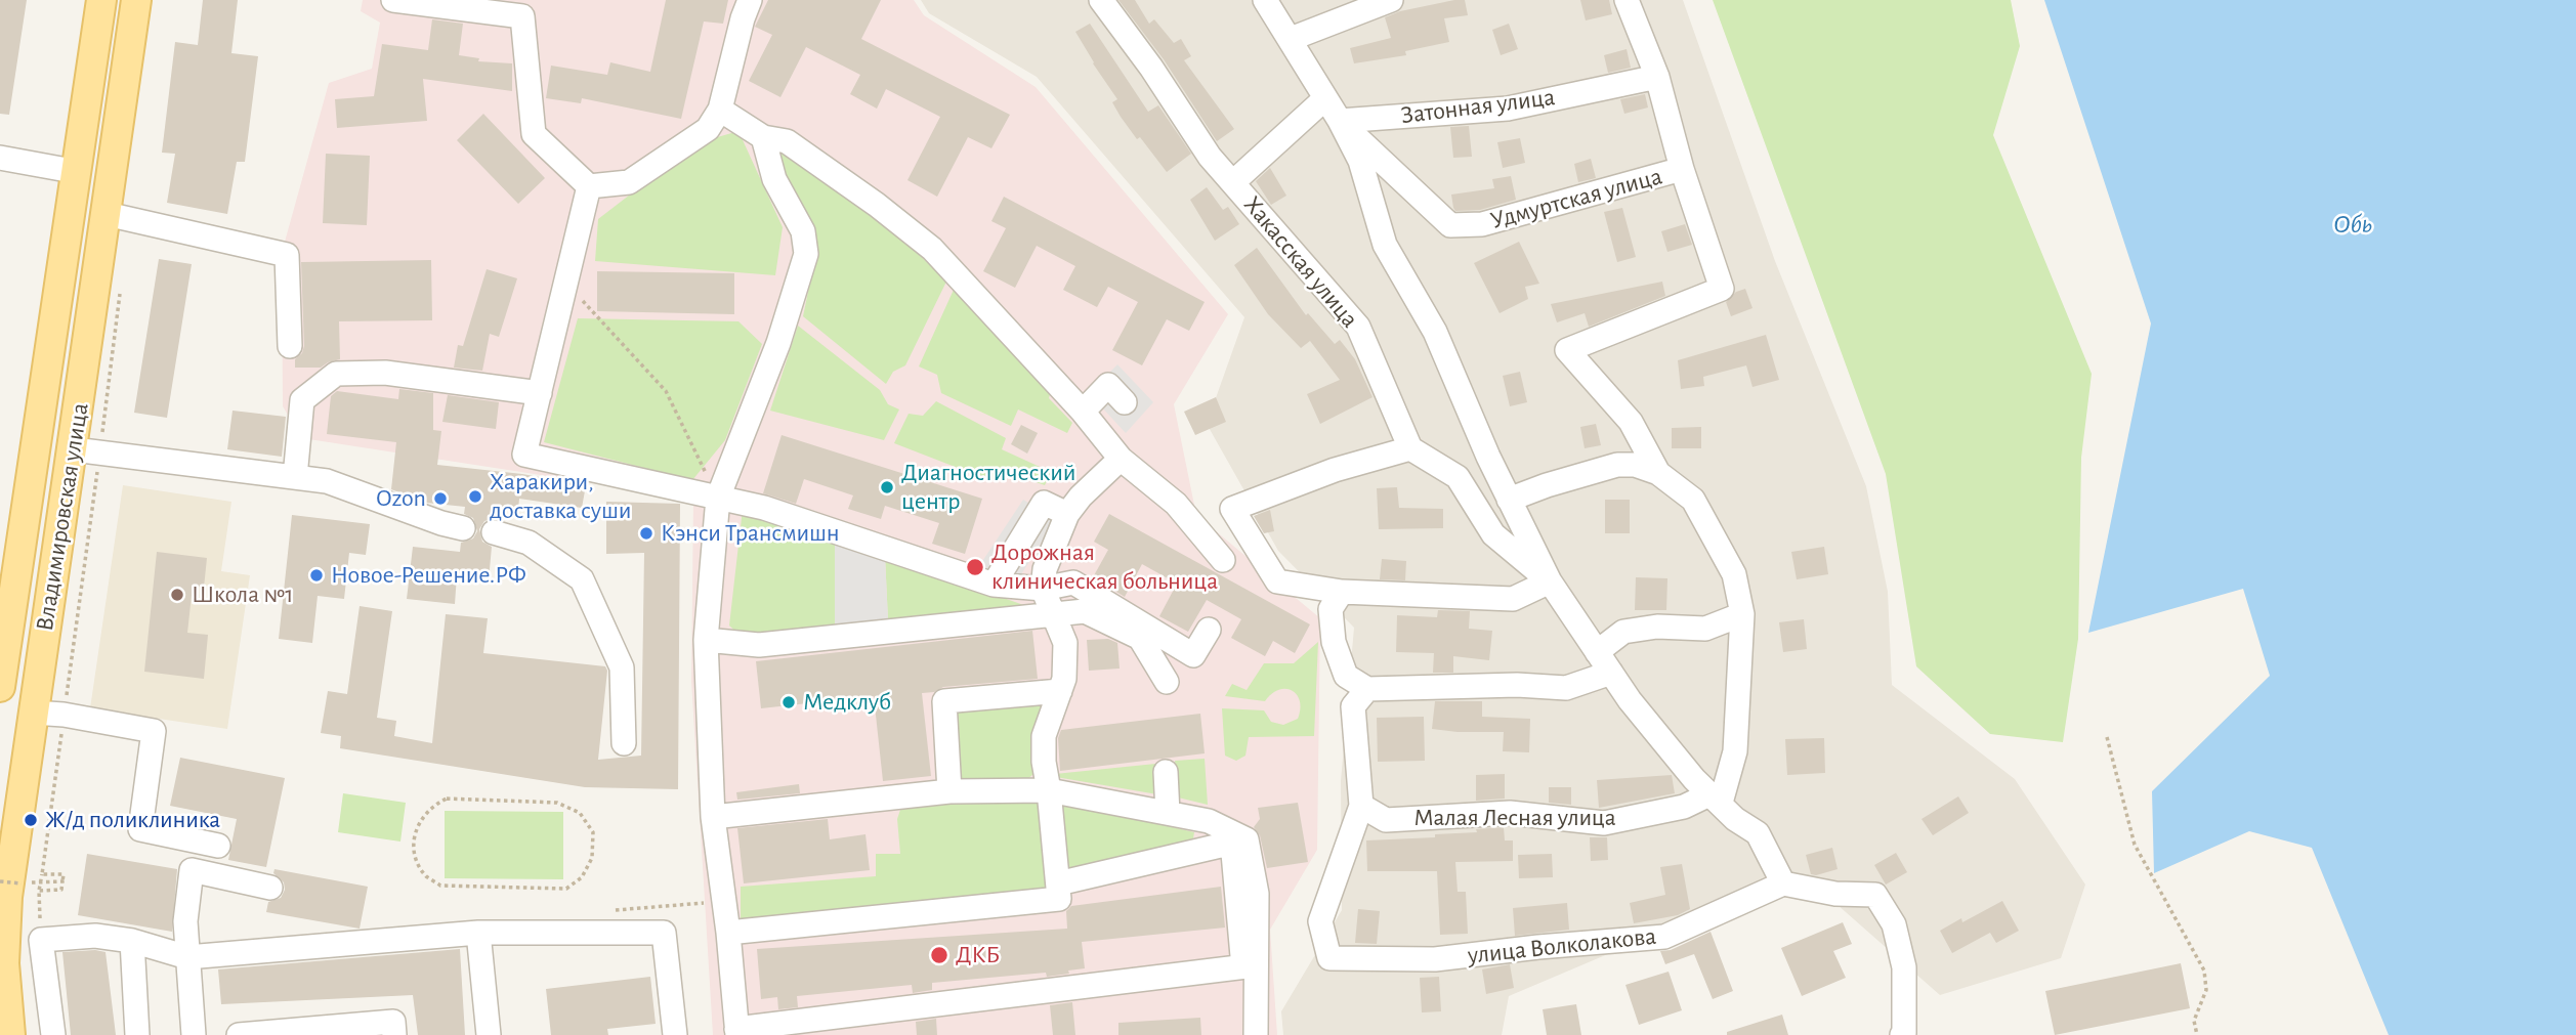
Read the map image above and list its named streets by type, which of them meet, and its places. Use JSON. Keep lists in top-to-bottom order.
{
  "streets": {
    "main road": ["Владимировская улица"],
    "street": [
      "Затонная улица",
      "Удмуртская улица",
      "Хакасская улица",
      "Малая Лесная улица",
      "улица Волколакова"
    ]
  },
  "crossings": [
    ["Затонная улица", "Удмуртская улица"],
    ["Малая Лесная улица", "улица Волколакова"]
  ],
  "water": ["Обь"],
  "places": [
    "Диагностический центр",
    "Харакири, доставка суши",
    "Ozon",
    "Кэнси Трансмишн",
    "Дорожная клиническая больница",
    "Новое-Решение.РФ",
    "Школа №1",
    "Медклуб",
    "Ж/д поликлиника",
    "ДКБ"
  ]
}
